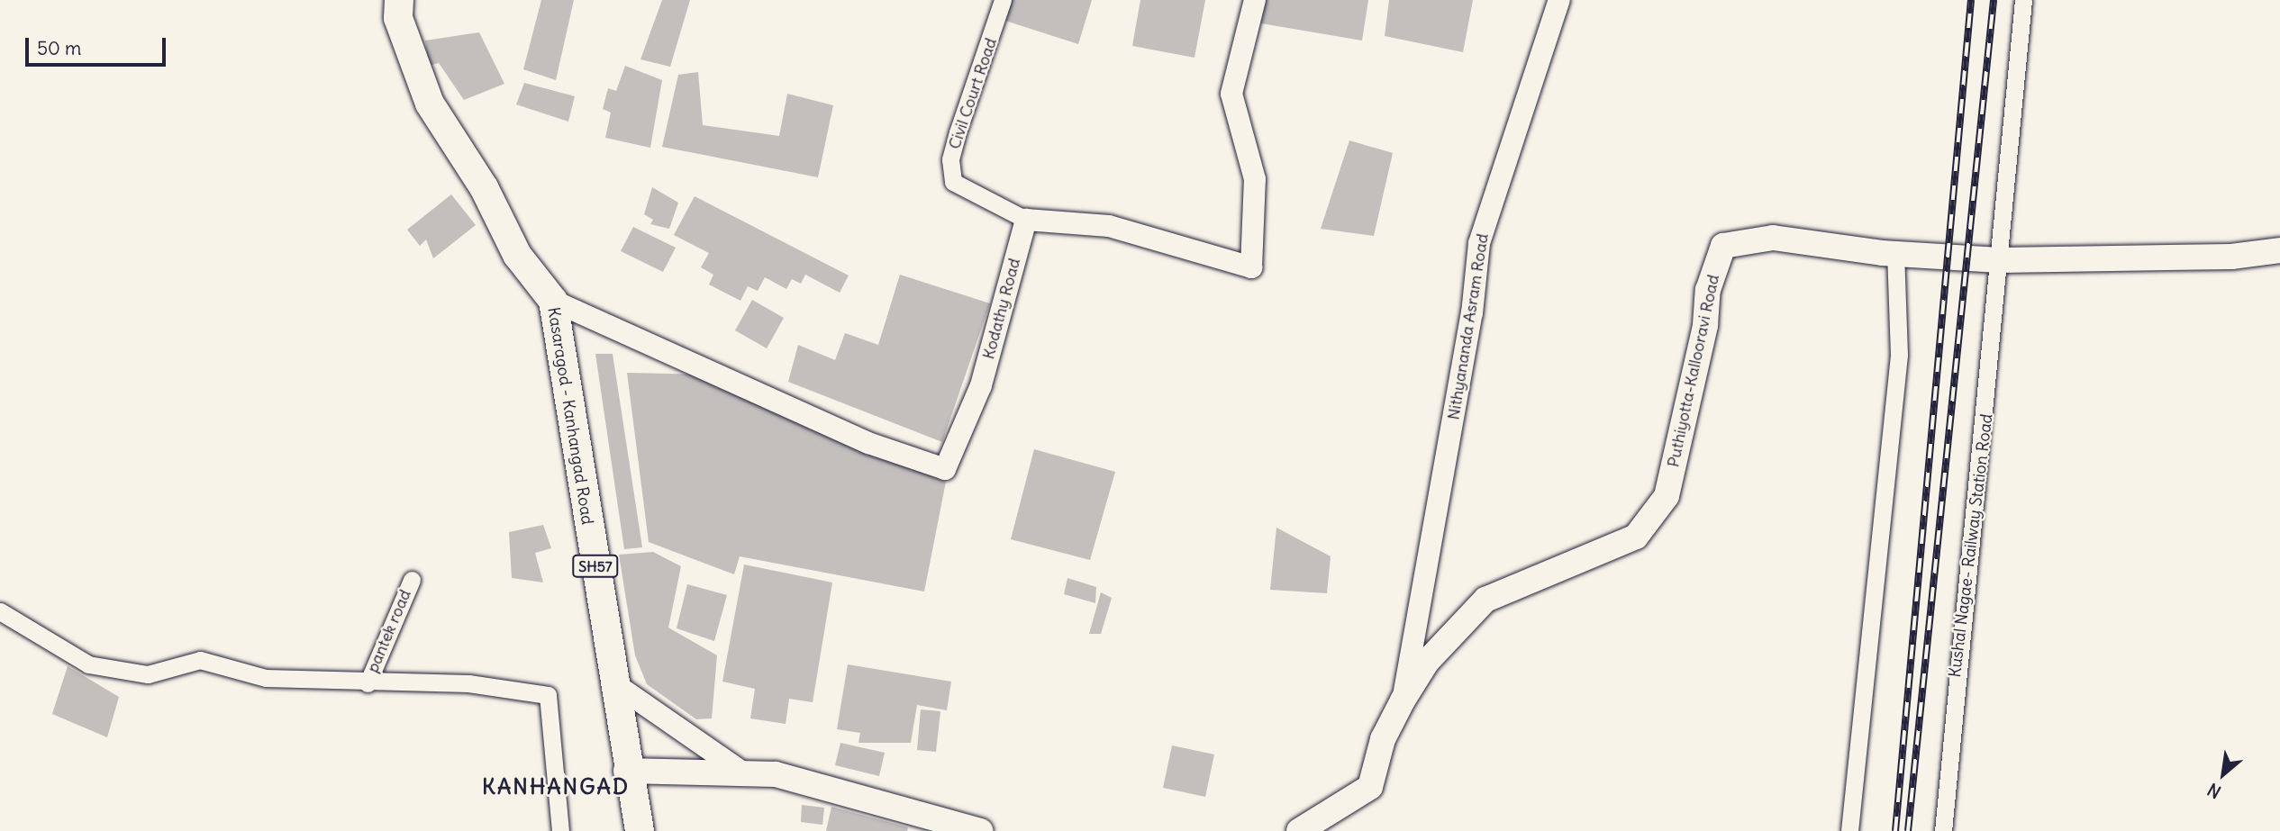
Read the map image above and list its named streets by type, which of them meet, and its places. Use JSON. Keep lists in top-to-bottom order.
{
  "streets": {
    "main road": ["Puthiyotta-Kallooravi Road", "Kasaragod - Kanhangad Road", "SH57"],
    "street": [
      "Civil Court Road",
      "Kodathy Road",
      "Nithyananda Asram Road",
      "Kushal Nagae- Railway Station Road",
      "pantek road"
    ]
  },
  "crossings": [
    ["Civil Court Road", "Kodathy Road"],
    ["Kodathy Road", "Kasaragod - Kanhangad Road"],
    ["Nithyananda Asram Road", "Puthiyotta-Kallooravi Road"],
    ["Puthiyotta-Kallooravi Road", "Kushal Nagae- Railway Station Road"]
  ],
  "districts": ["KANHANGAD"],
  "scale_bar": "50 m",
  "north": "bottom left"
}
